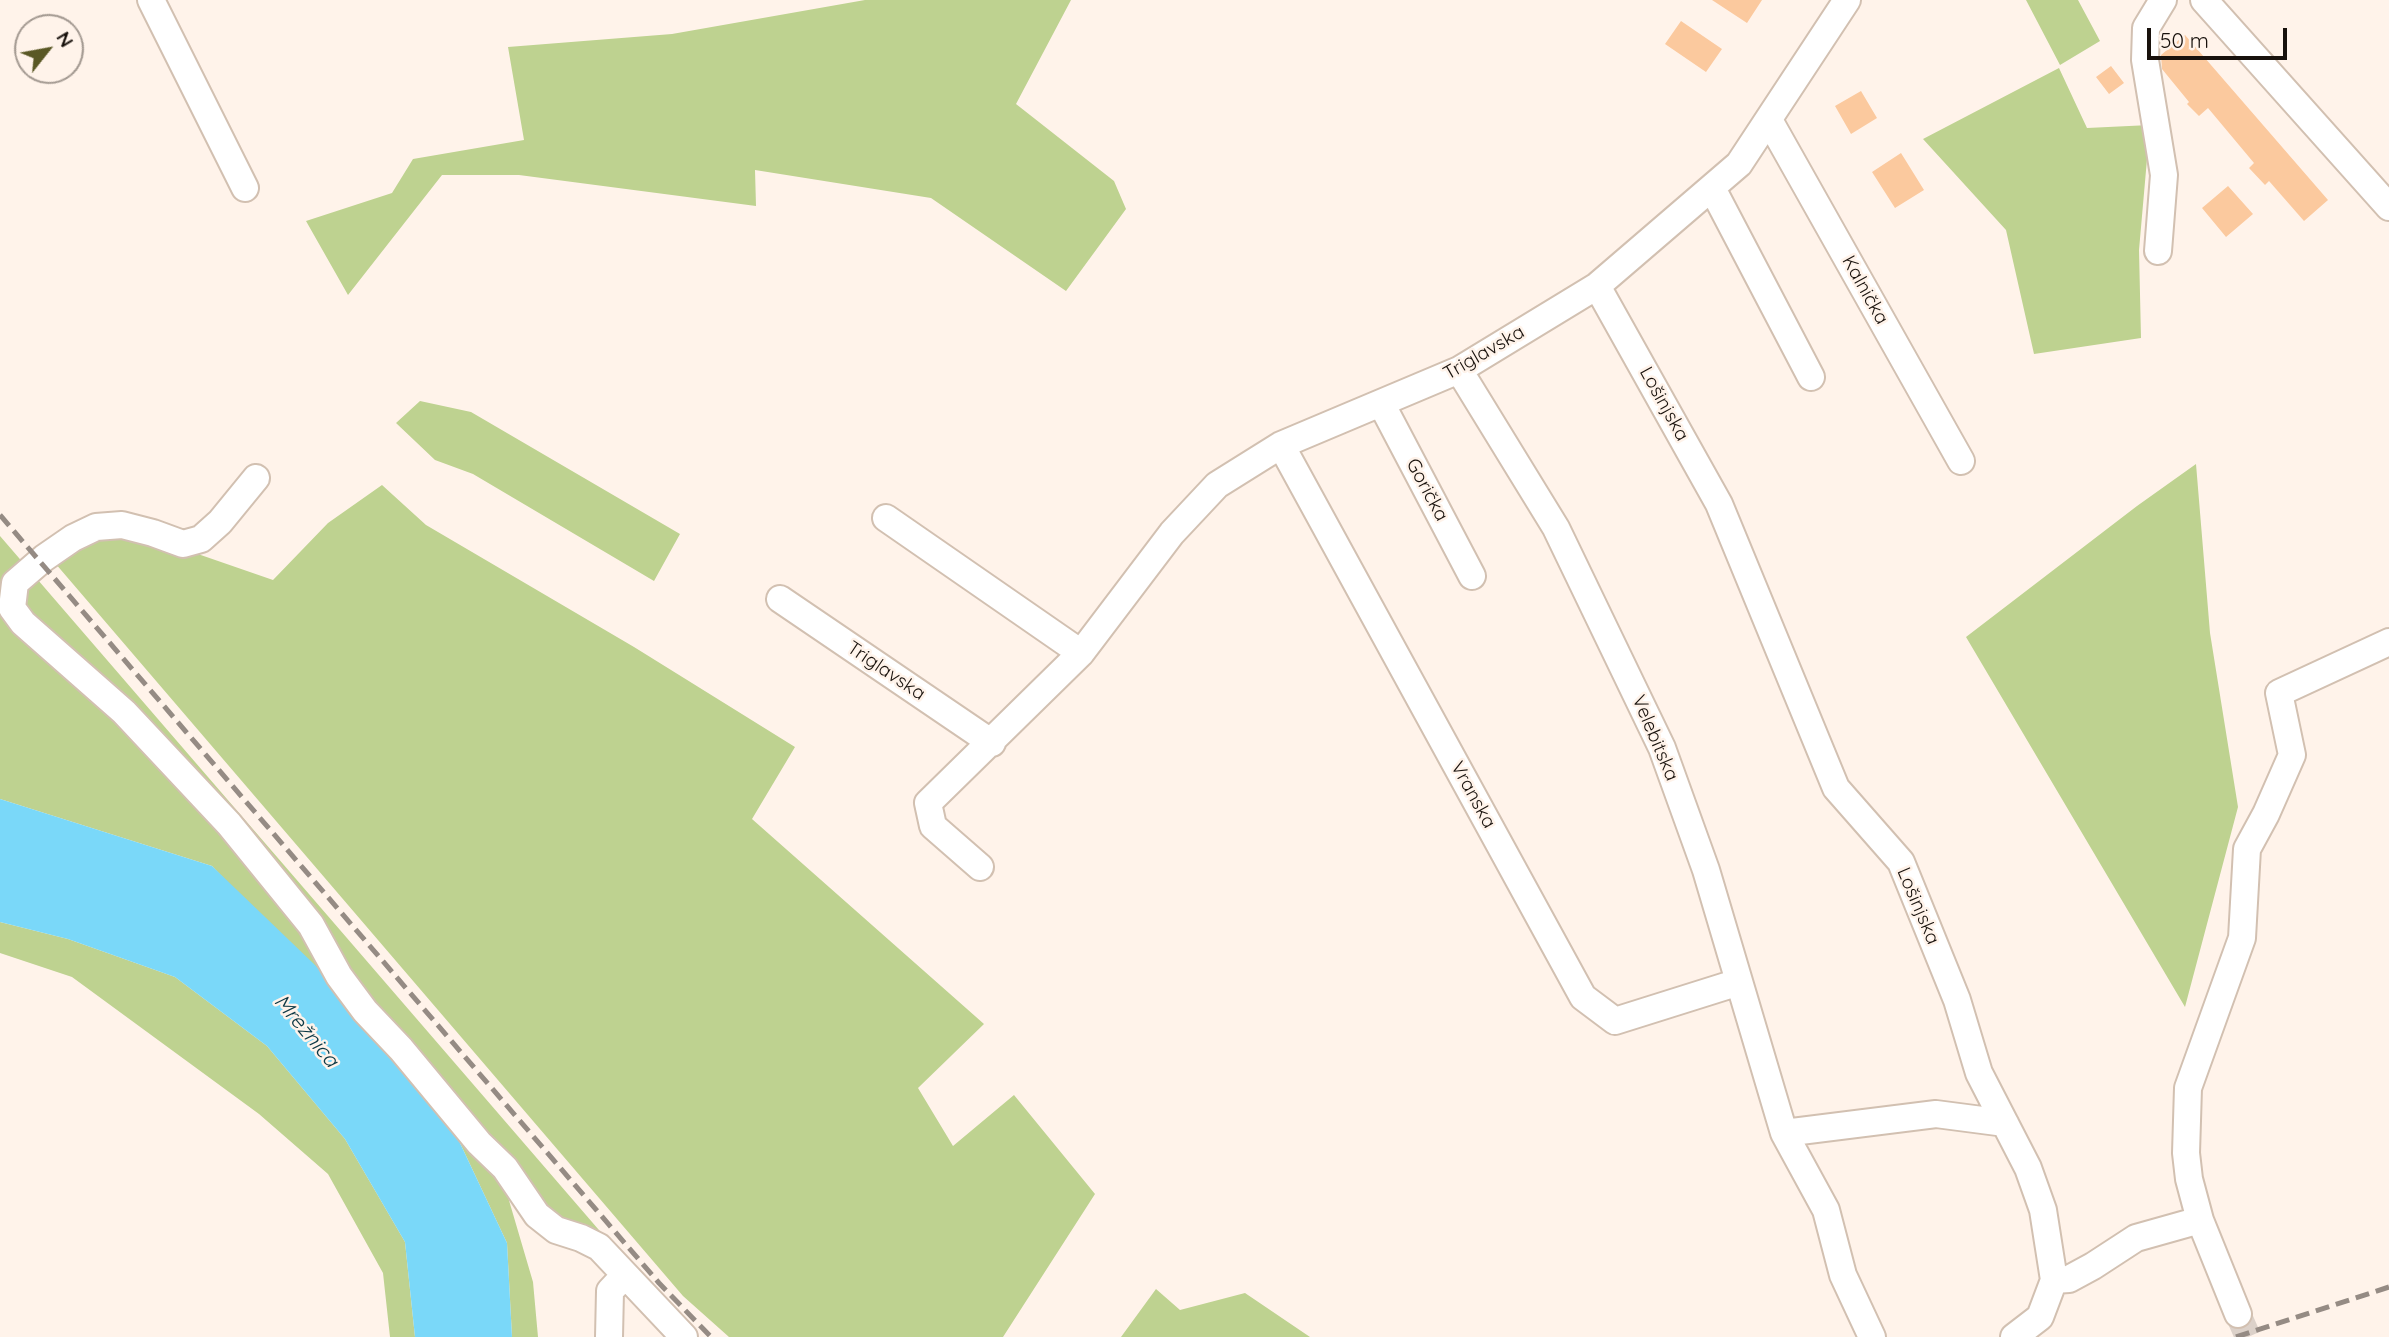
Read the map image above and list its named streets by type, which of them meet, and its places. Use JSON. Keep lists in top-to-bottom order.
{
  "streets": {
    "street": [
      "Kalnička",
      "Triglavska",
      "Lošinjska",
      "Gorička",
      "Velebitska",
      "Vranska"
    ]
  },
  "crossings": [
    ["Kalnička", "Triglavska"],
    ["Triglavska", "Lošinjska"],
    ["Triglavska", "Gorička"],
    ["Triglavska", "Velebitska"],
    ["Triglavska", "Vranska"],
    ["Velebitska", "Vranska"]
  ],
  "water": ["Mrežnica"],
  "scale_bar": "50 m",
  "north": "top right"
}
